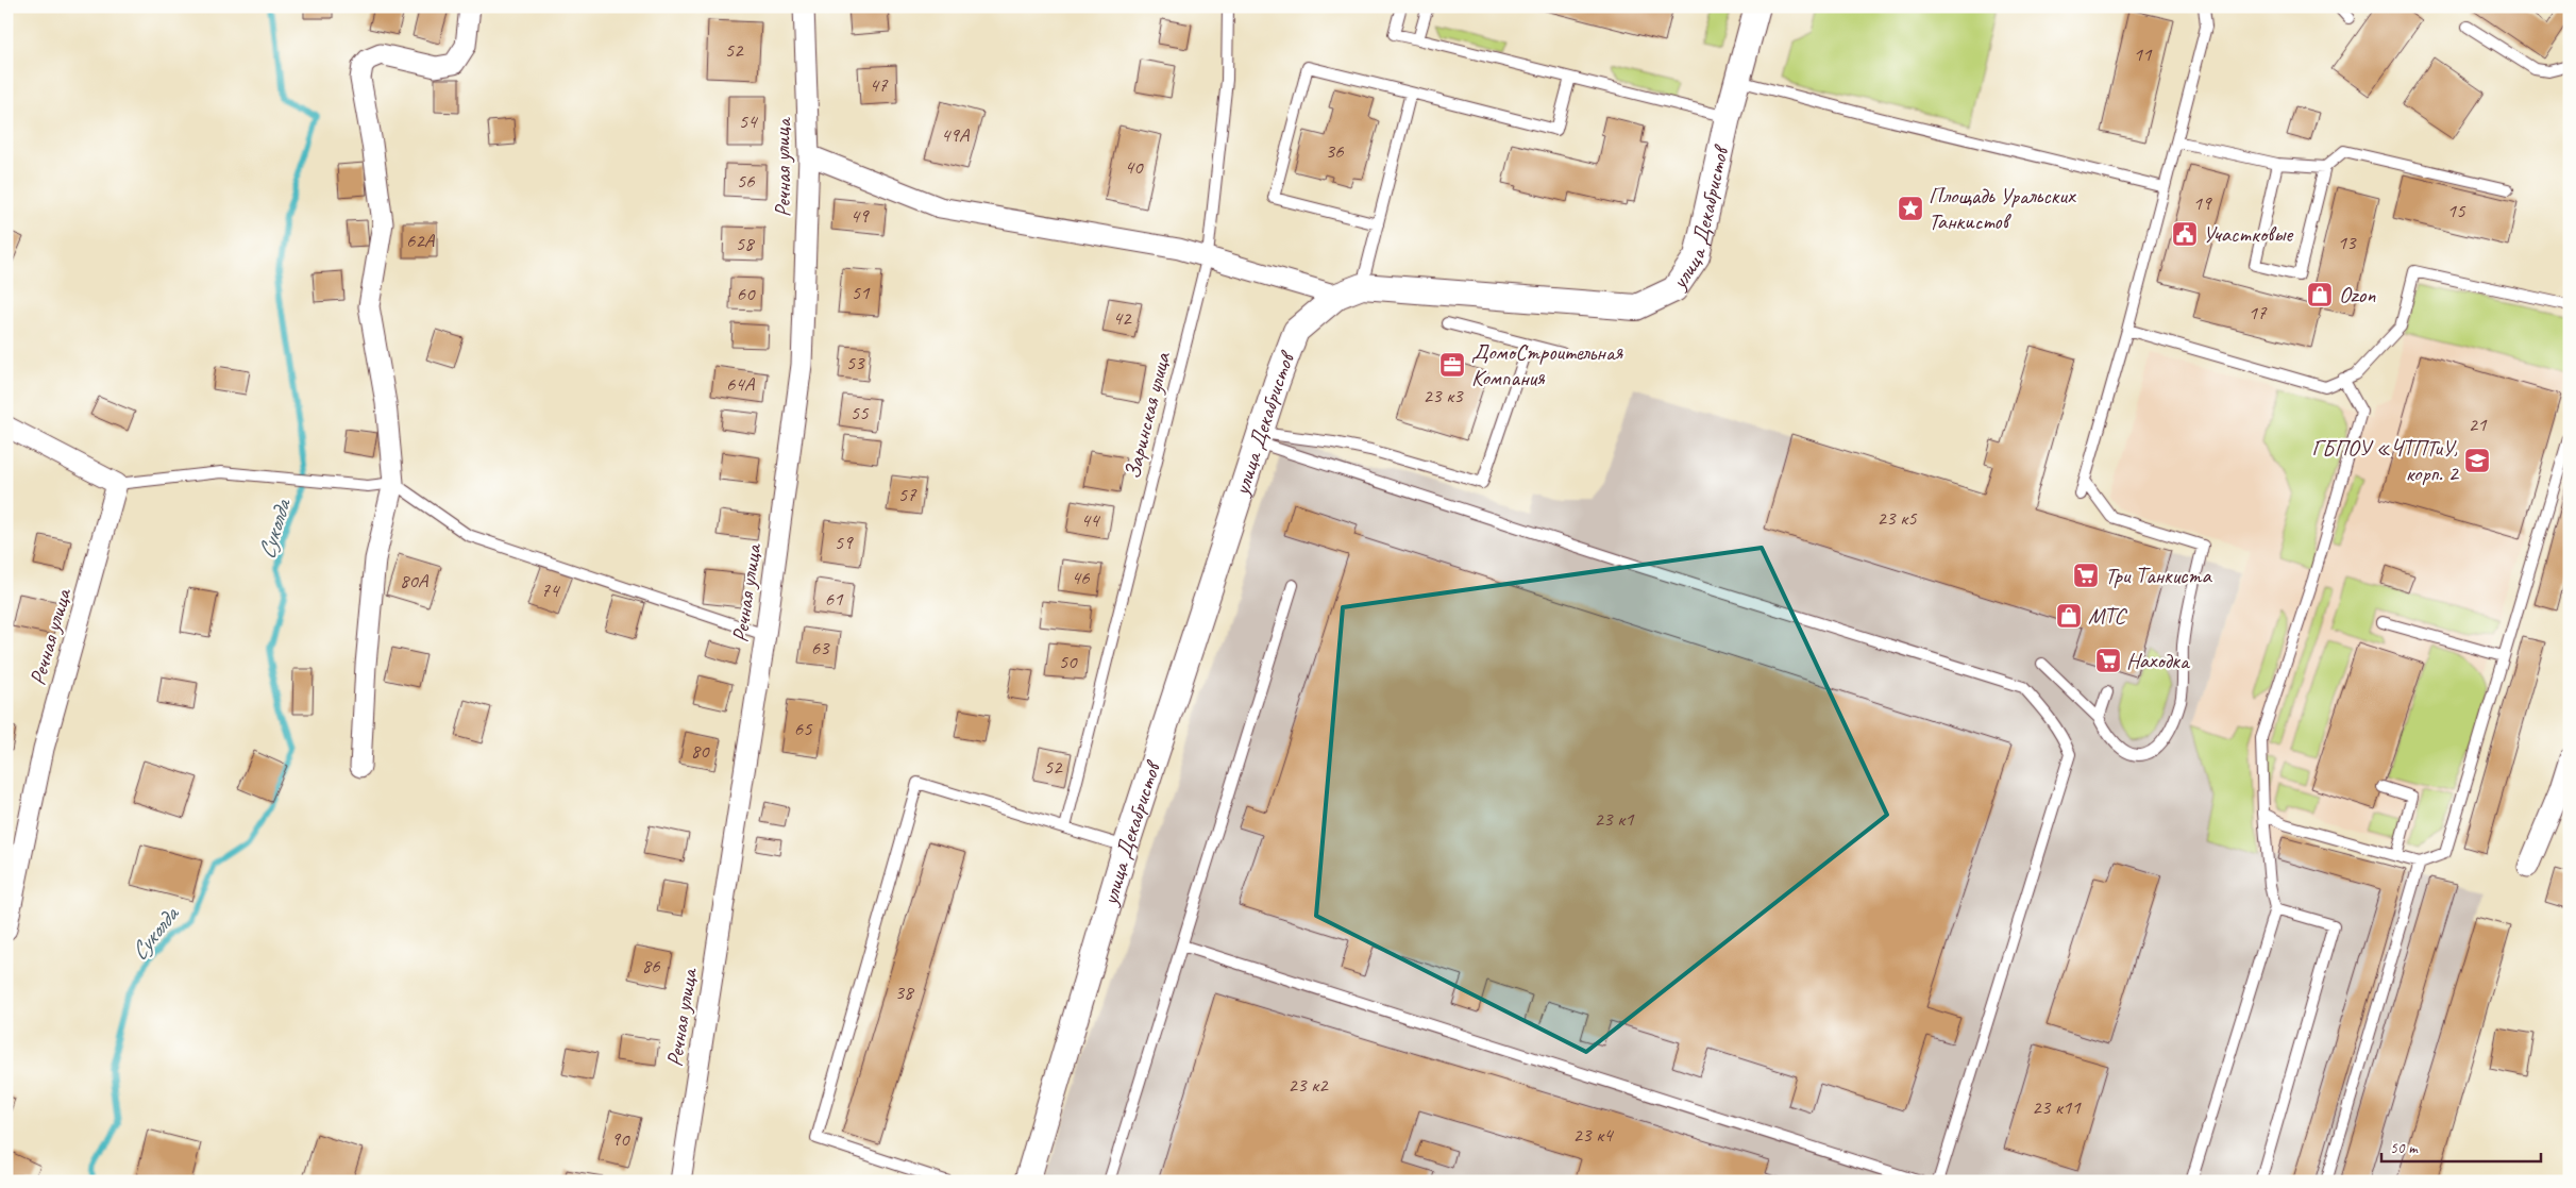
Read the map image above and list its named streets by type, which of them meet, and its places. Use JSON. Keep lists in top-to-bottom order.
{
  "streets": {
    "street": ["Речная улица", "улица Декабристов"],
    "lane": ["Заринская улица"]
  },
  "water": ["Суколда"],
  "places": {
    "place": ["Площадь Уральских Танкистов"],
    "public building": ["Участковые"],
    "shop": ["Ozon", "МТС"],
    "office": ["ДомоСтроительная Компания"],
    "school or university": ["ГБПОУ «ЧТПТиУ, корп. 2"],
    "supermarket": ["Три Танкиста", "Находка"]
  },
  "house_numbers": [
    "52",
    "11",
    "47",
    "54",
    "49А",
    "36",
    "40",
    "56",
    "19",
    "15",
    "49",
    "62А",
    "13",
    "58",
    "51",
    "60",
    "17",
    "42",
    "53",
    "64А",
    "23 к3",
    "55",
    "21",
    "57",
    "23 к5",
    "44",
    "59",
    "46",
    "80А",
    "74",
    "61",
    "63",
    "50",
    "65",
    "80",
    "52",
    "23 к1",
    "86",
    "38",
    "23 к2",
    "23 к11",
    "23 к4",
    "90"
  ],
  "scale_bar": "50 m"
}
